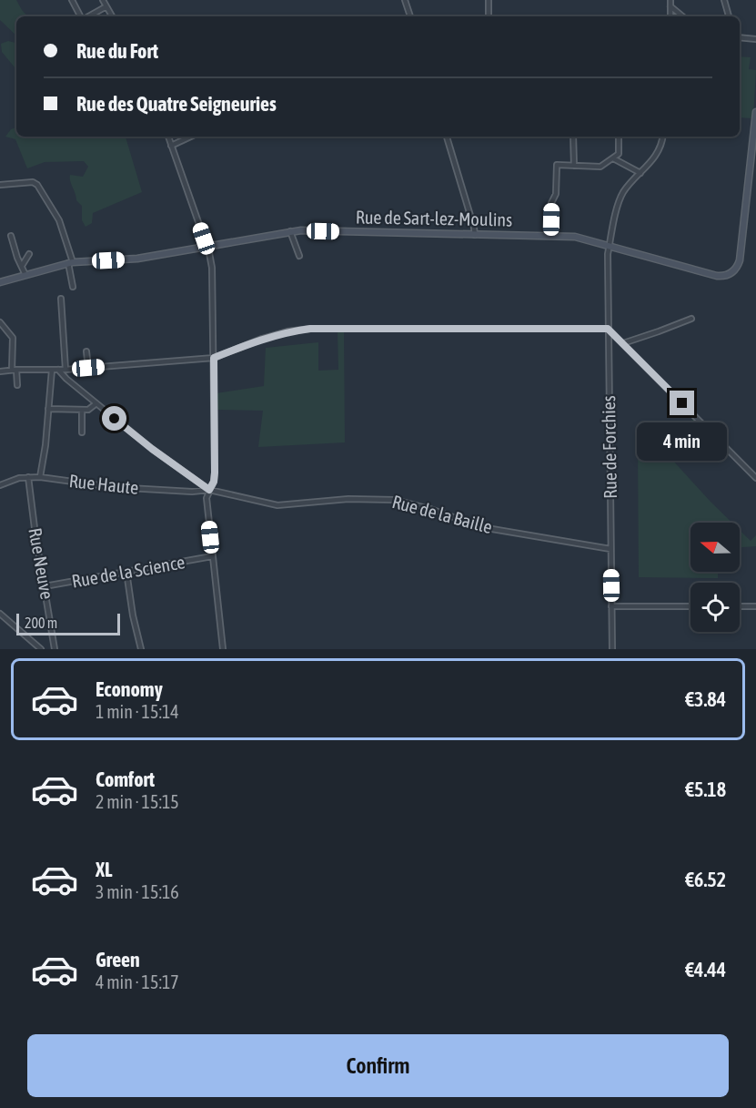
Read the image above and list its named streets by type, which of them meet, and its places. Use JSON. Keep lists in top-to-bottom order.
{
  "streets": {
    "main road": ["Rue de Sart-lez-Moulins"],
    "street": [
      "Rue de Forchies",
      "Rue Haute",
      "Rue de la Baille",
      "Rue Neuve",
      "Rue de la Science"
    ]
  },
  "crossings": [
    ["Rue de Sart-lez-Moulins", "Rue de Forchies"],
    ["Rue de Forchies", "Rue de la Baille"],
    ["Rue Haute", "Rue de la Baille"],
    ["Rue Haute", "Rue Neuve"],
    ["Rue Neuve", "Rue de la Science"]
  ],
  "scale_bar": "200 m",
  "north": "left",
  "page": {
    "banner": ["Rue du Fort", "Rue des Quatre Seigneuries"],
    "bubble": "4 min",
    "scale": "200 m",
    "list": [
      {
        "name": "Economy",
        "note": "1 min · 15:14",
        "value": "€3.84"
      },
      {
        "name": "Comfort",
        "note": "2 min · 15:15",
        "value": "€5.18"
      },
      {
        "name": "XL",
        "note": "3 min · 15:16",
        "value": "€6.52"
      },
      {
        "name": "Green",
        "note": "4 min · 15:17",
        "value": "€4.44"
      }
    ],
    "buttons": "Confirm"
  }
}
